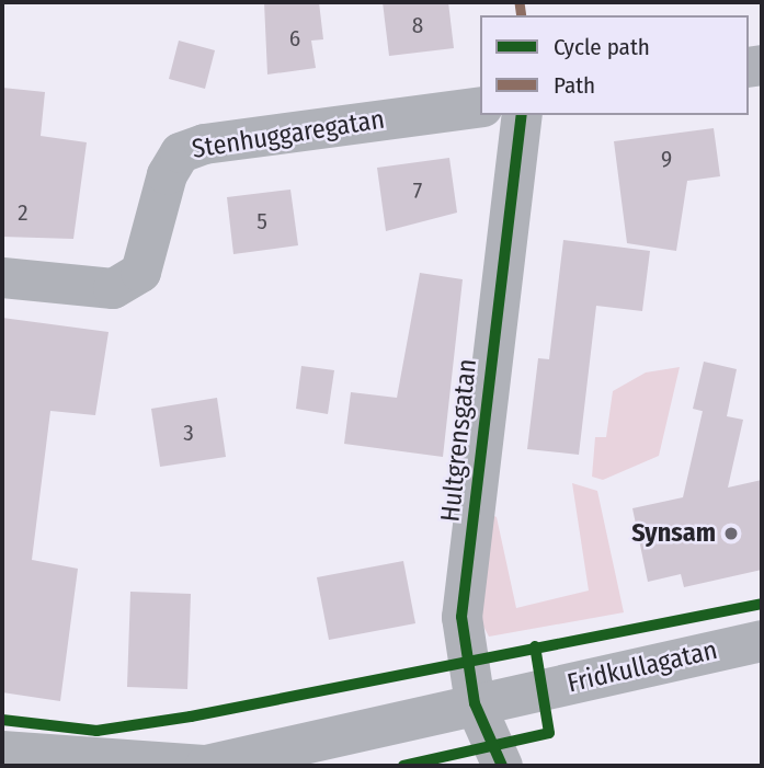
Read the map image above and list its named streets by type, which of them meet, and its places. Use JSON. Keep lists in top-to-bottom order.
{
  "streets": {
    "street": ["Stenhuggaregatan", "Hultgrensgatan", "Fridkullagatan"]
  },
  "crossings": [
    ["Hultgrensgatan", "Fridkullagatan"]
  ],
  "places": ["Synsam"],
  "house_numbers": [
    "8",
    "6",
    "9",
    "7",
    "2",
    "5",
    "3"
  ],
  "legend": ["Cycle path", "Path"]
}
